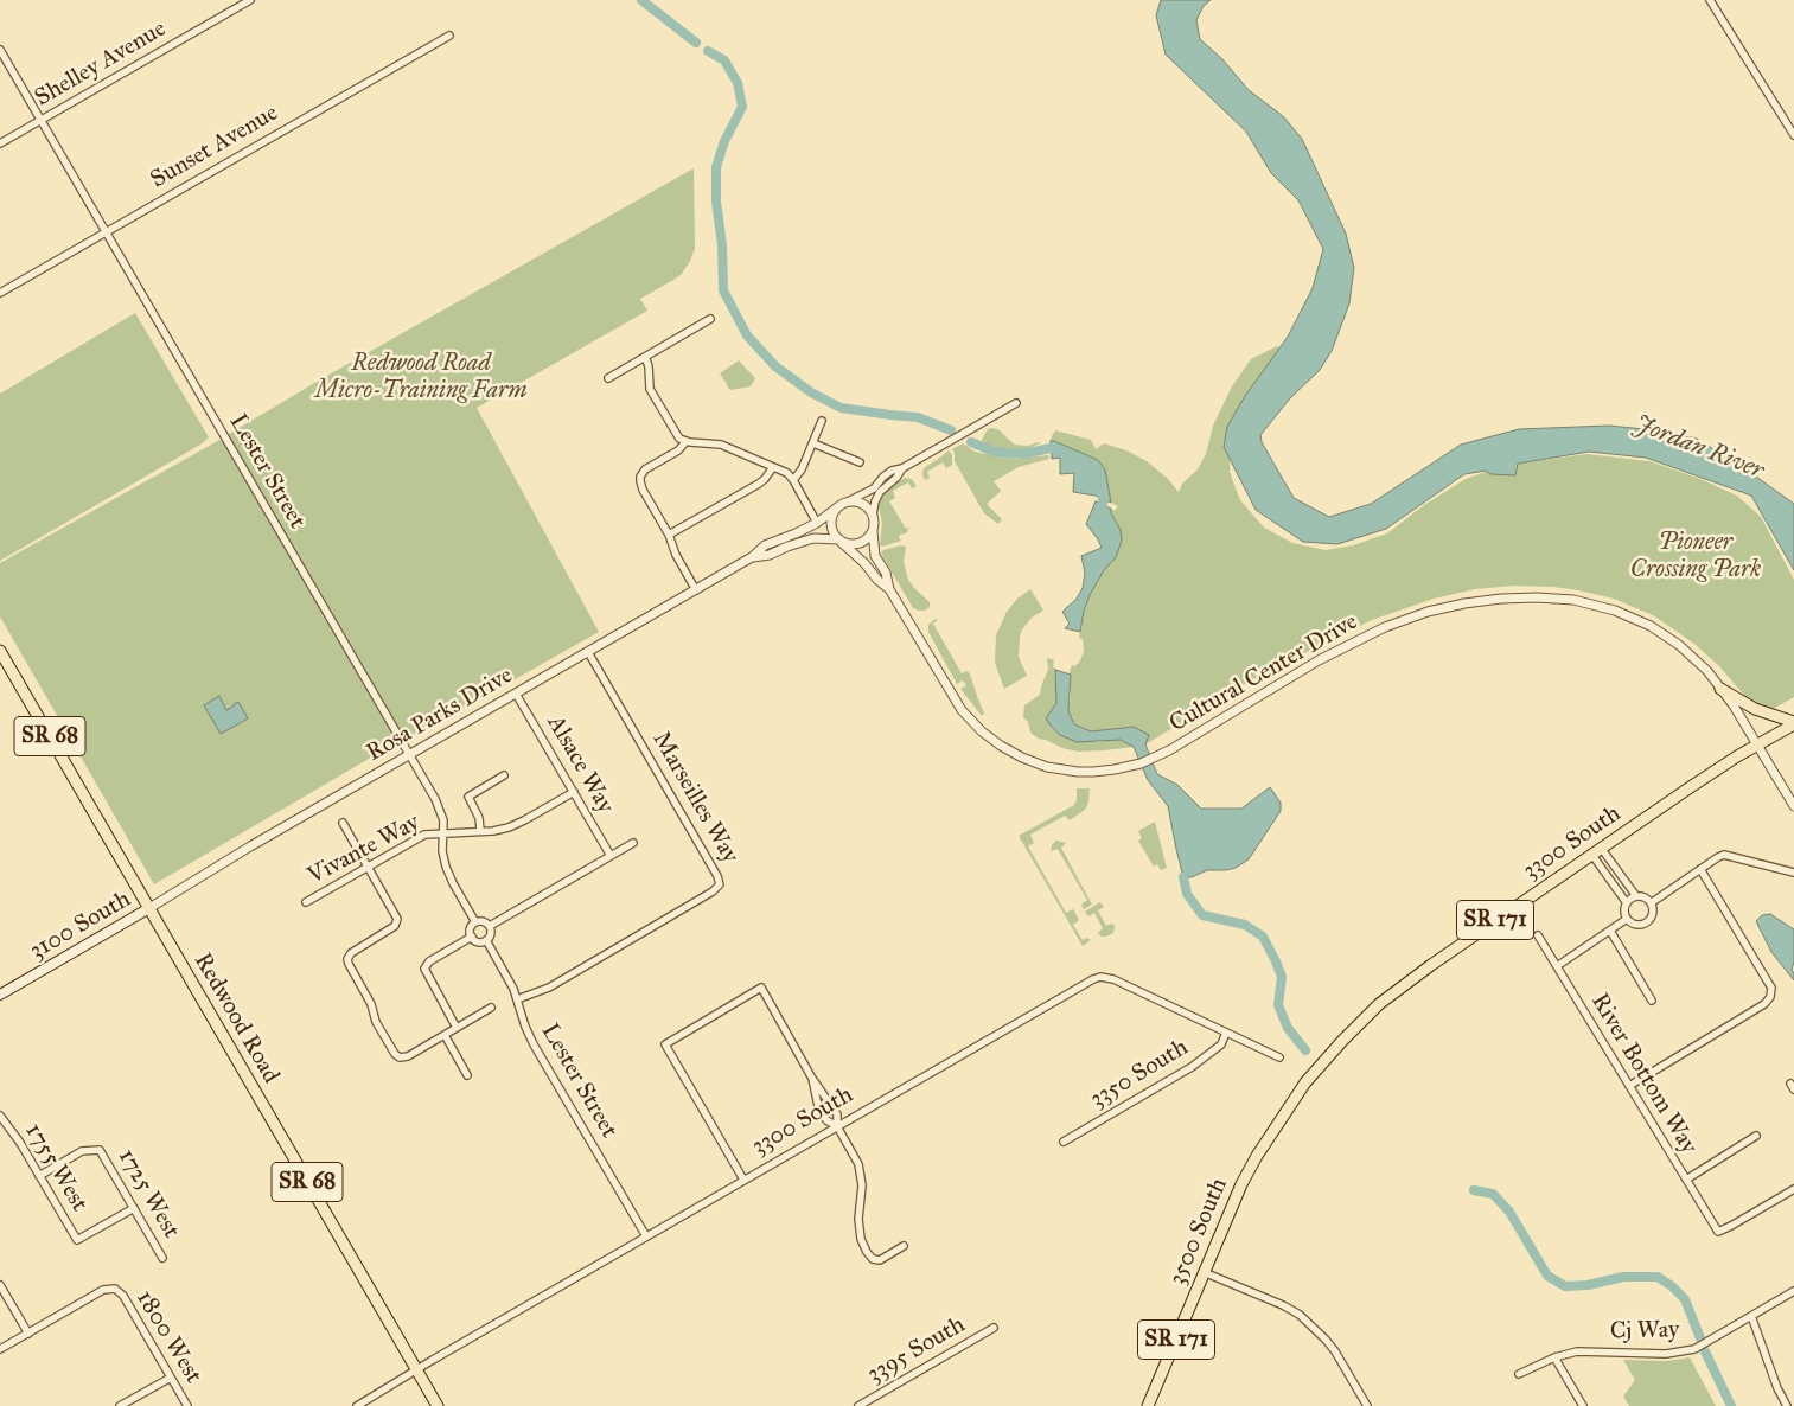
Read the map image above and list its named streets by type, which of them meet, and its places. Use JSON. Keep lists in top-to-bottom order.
{
  "streets": {
    "main road": [
      "SR 68",
      "3300 South",
      "SR 171",
      "3100 South",
      "Redwood Road",
      "3500 South"
    ],
    "street": [
      "Shelley Avenue",
      "Sunset Avenue",
      "Lester Street",
      "Cultural Center Drive",
      "Rosa Parks Drive",
      "Alsace Way",
      "Marseilles Way",
      "Vivante Way",
      "3350 South",
      "River Bottom Way",
      "1755 West",
      "1725 West",
      "Cj Way",
      "1800 West",
      "3395 South"
    ]
  },
  "crossings": [
    ["Shelley Avenue", "Lester Street"],
    ["Sunset Avenue", "Lester Street"],
    ["Lester Street", "Rosa Parks Drive"],
    ["Lester Street", "Marseilles Way"],
    ["Lester Street", "3300 South"],
    ["Lester Street", "Vivante Way"],
    ["Cultural Center Drive", "Rosa Parks Drive"],
    ["Cultural Center Drive", "3300 South"],
    ["Rosa Parks Drive", "Alsace Way"],
    ["Rosa Parks Drive", "Marseilles Way"],
    ["Rosa Parks Drive", "3100 South"],
    ["Rosa Parks Drive", "Redwood Road"],
    ["Alsace Way", "Vivante Way"],
    ["3300 South", "Redwood Road"],
    ["3300 South", "3350 South"],
    ["3300 South", "3500 South"],
    ["3100 South", "Redwood Road"],
    ["1755 West", "1725 West"]
  ],
  "water": ["Jordan River"],
  "parks": ["Redwood Road Micro-Training Farm", "Pioneer Crossing Park"]
}
